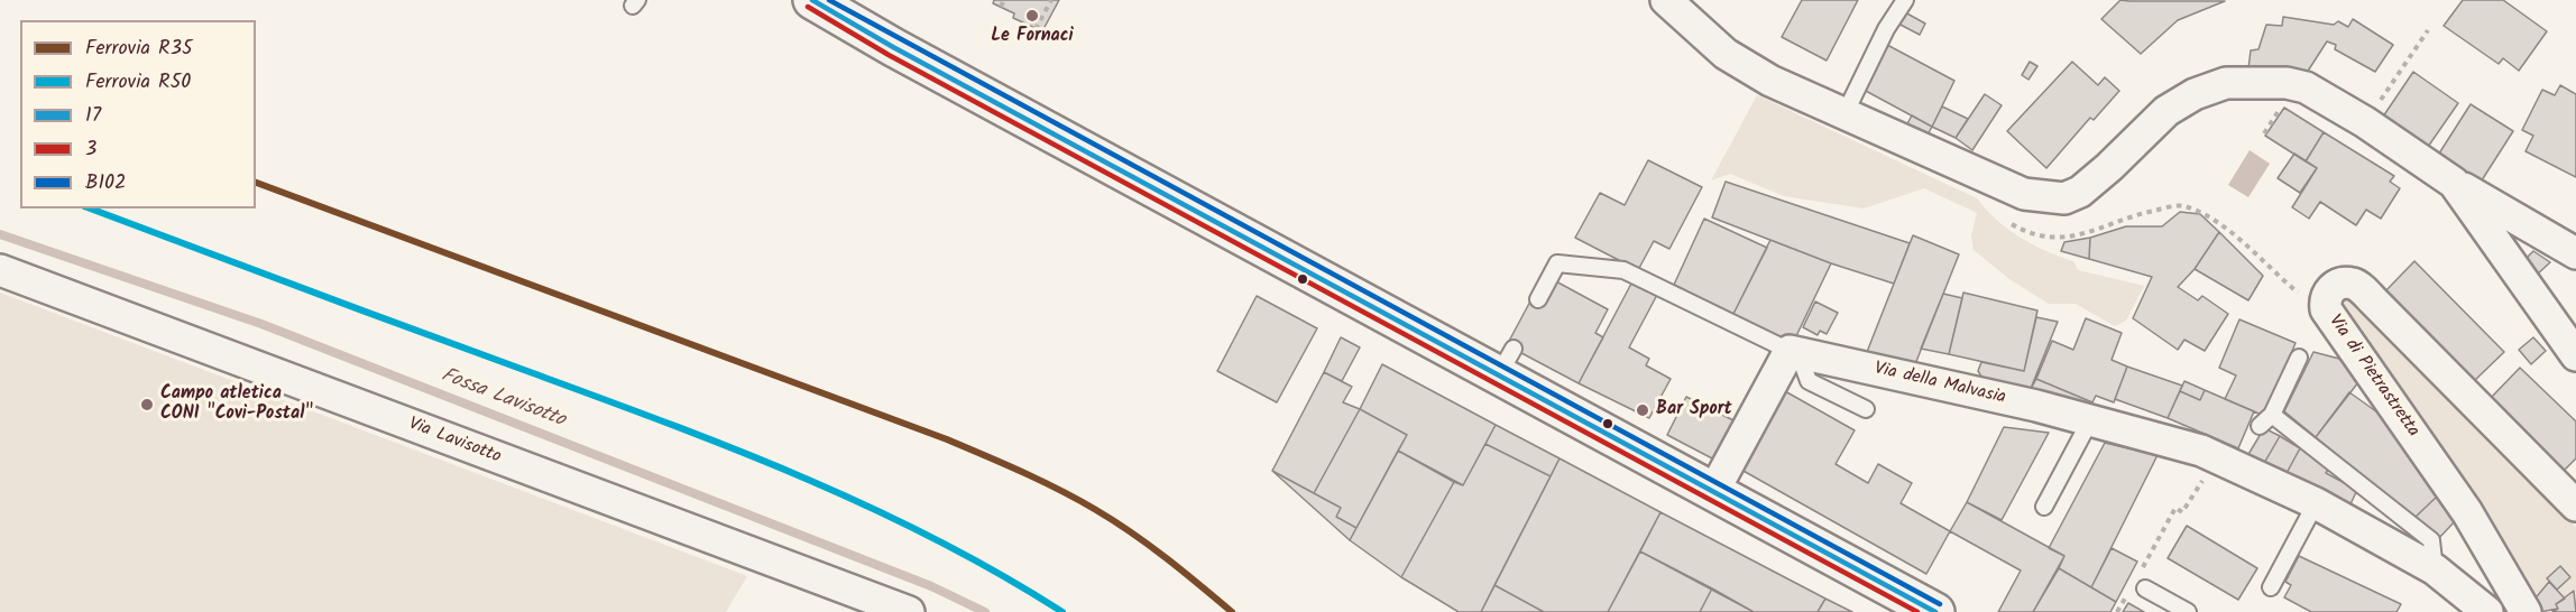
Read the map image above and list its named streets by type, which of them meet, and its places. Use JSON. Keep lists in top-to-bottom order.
{
  "streets": {
    "street": ["Via di Pietrastretta", "Via della Malvasia", "Via Lavisotto"]
  },
  "water": ["Fossa Lavisotto"],
  "places": ["Le Fornaci", "Campo atletica CONI \"Covi-Postal\"", "Bar Sport"],
  "lines": [
    "transit line 17",
    "transit line B102",
    "transit line 3",
    "rail line R35",
    "rail line R50"
  ],
  "legend": [
    "Ferrovia R35",
    "Ferrovia R50",
    "17",
    "3",
    "B102"
  ]
}
